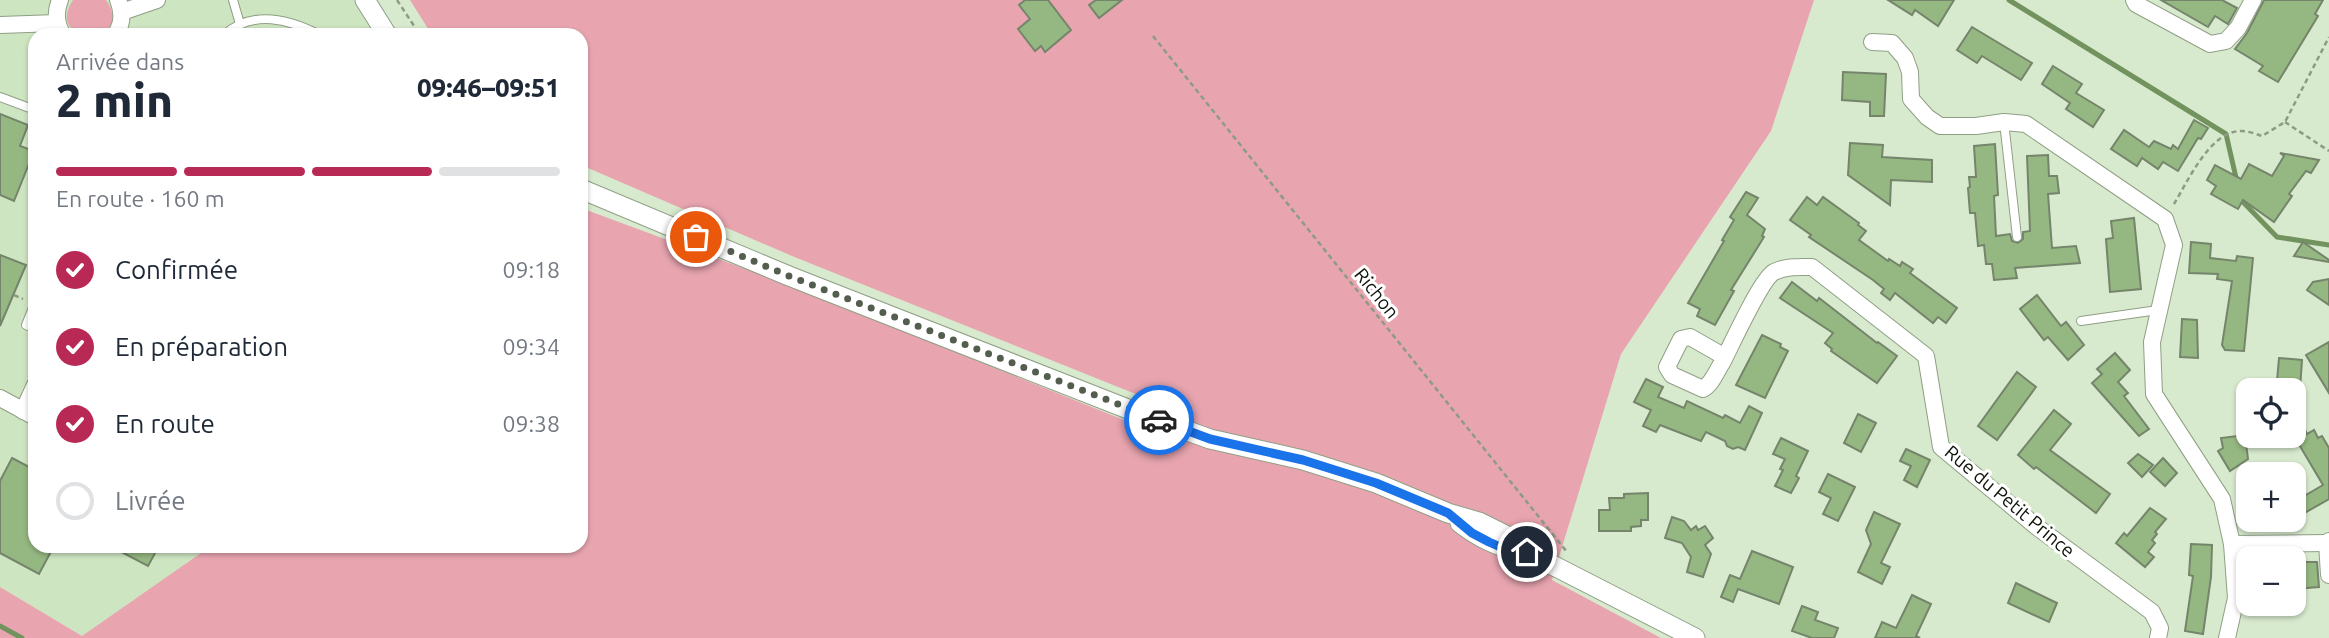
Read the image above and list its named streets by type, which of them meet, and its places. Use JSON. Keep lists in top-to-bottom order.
{
  "streets": {
    "street": ["Rue du Petit Prince"],
    "path": ["Richon"]
  },
  "page": {
    "heading": ["2 min", "Arrivée dans", "09:46–09:51"],
    "bar": "En route · 160 m",
    "list": [
      ["Confirmée", "09:18"],
      ["En préparation", "09:34"],
      ["En route", "09:38"],
      "Livrée"
    ],
    "map_buttons": ["+", "−"]
  }
}
